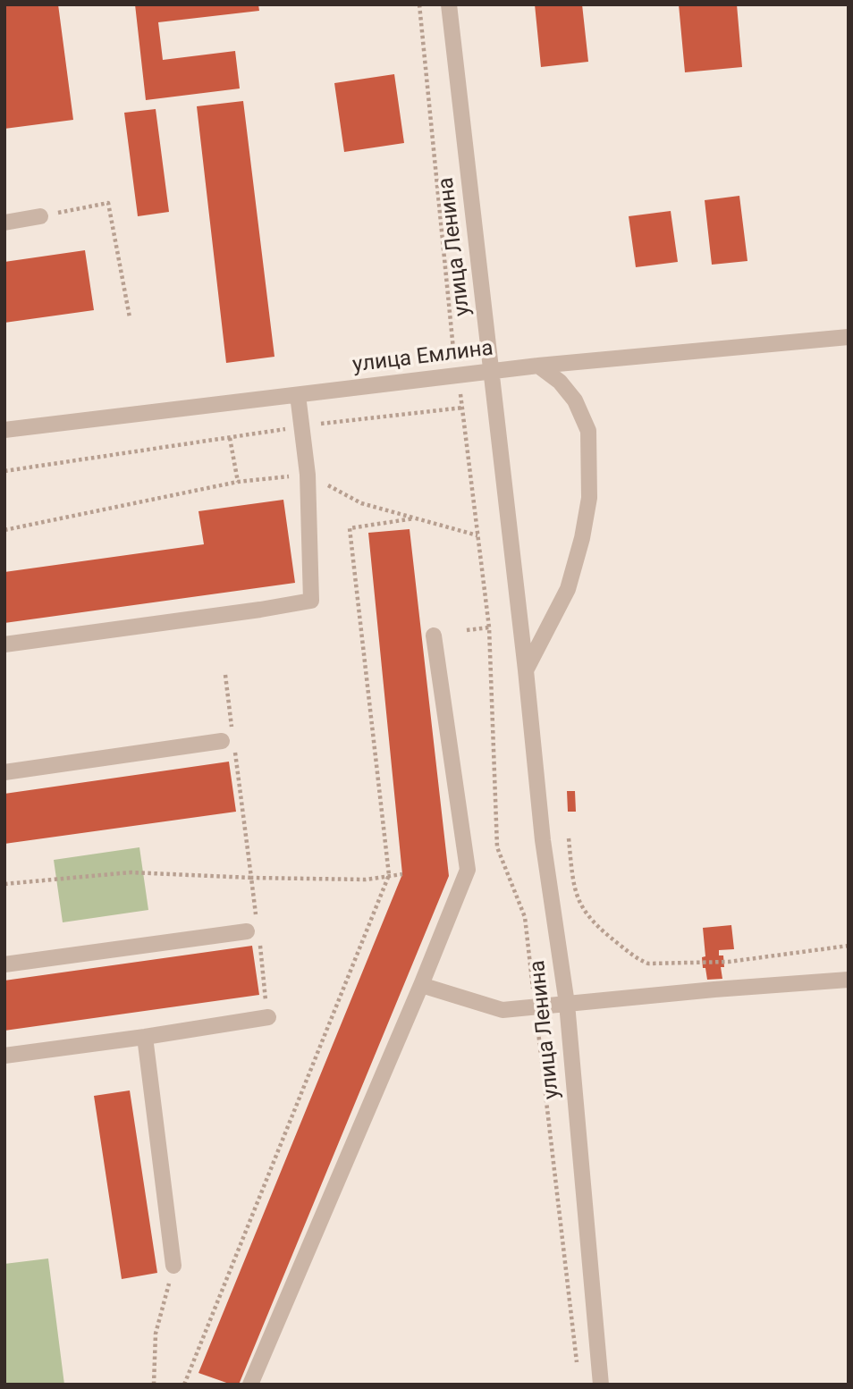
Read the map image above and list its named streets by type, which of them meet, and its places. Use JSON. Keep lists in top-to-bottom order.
{
  "streets": {
    "street": ["улица Ленина", "улица Емлина"]
  },
  "crossings": [
    ["улица Ленина", "улица Емлина"]
  ]
}
